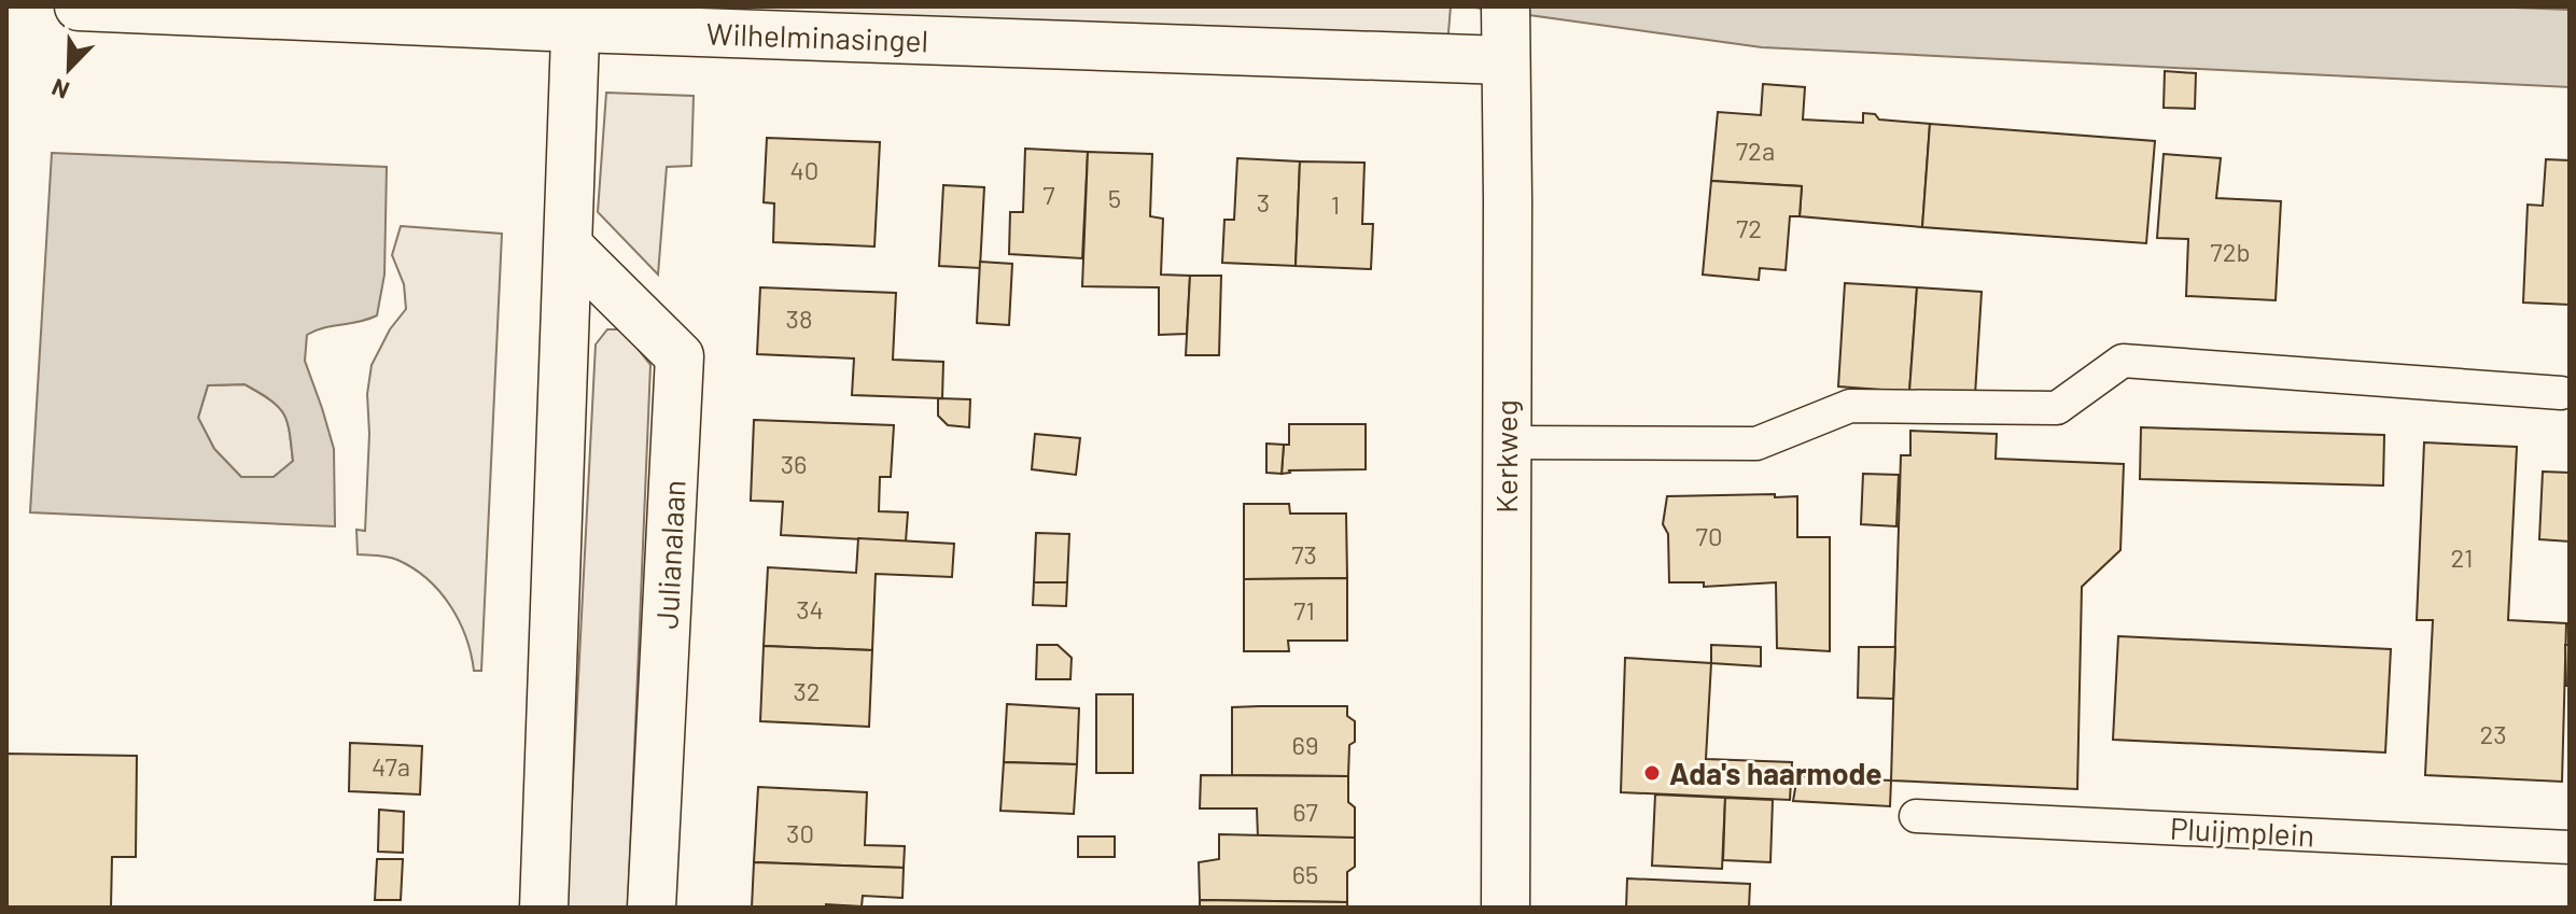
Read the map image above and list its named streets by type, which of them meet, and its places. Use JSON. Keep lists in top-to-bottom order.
{
  "streets": {
    "street": ["Wilhelminasingel", "Kerkweg", "Julianalaan"],
    "lane": ["Pluijmplein"]
  },
  "crossings": [
    ["Wilhelminasingel", "Kerkweg"]
  ],
  "places": ["Ada's haarmode"],
  "house_numbers": [
    "72a",
    "40",
    "7",
    "5",
    "3",
    "1",
    "72",
    "72b",
    "38",
    "36",
    "70",
    "73",
    "21",
    "34",
    "71",
    "32",
    "23",
    "69",
    "47a",
    "67",
    "30",
    "65"
  ],
  "north": "bottom left"
}
